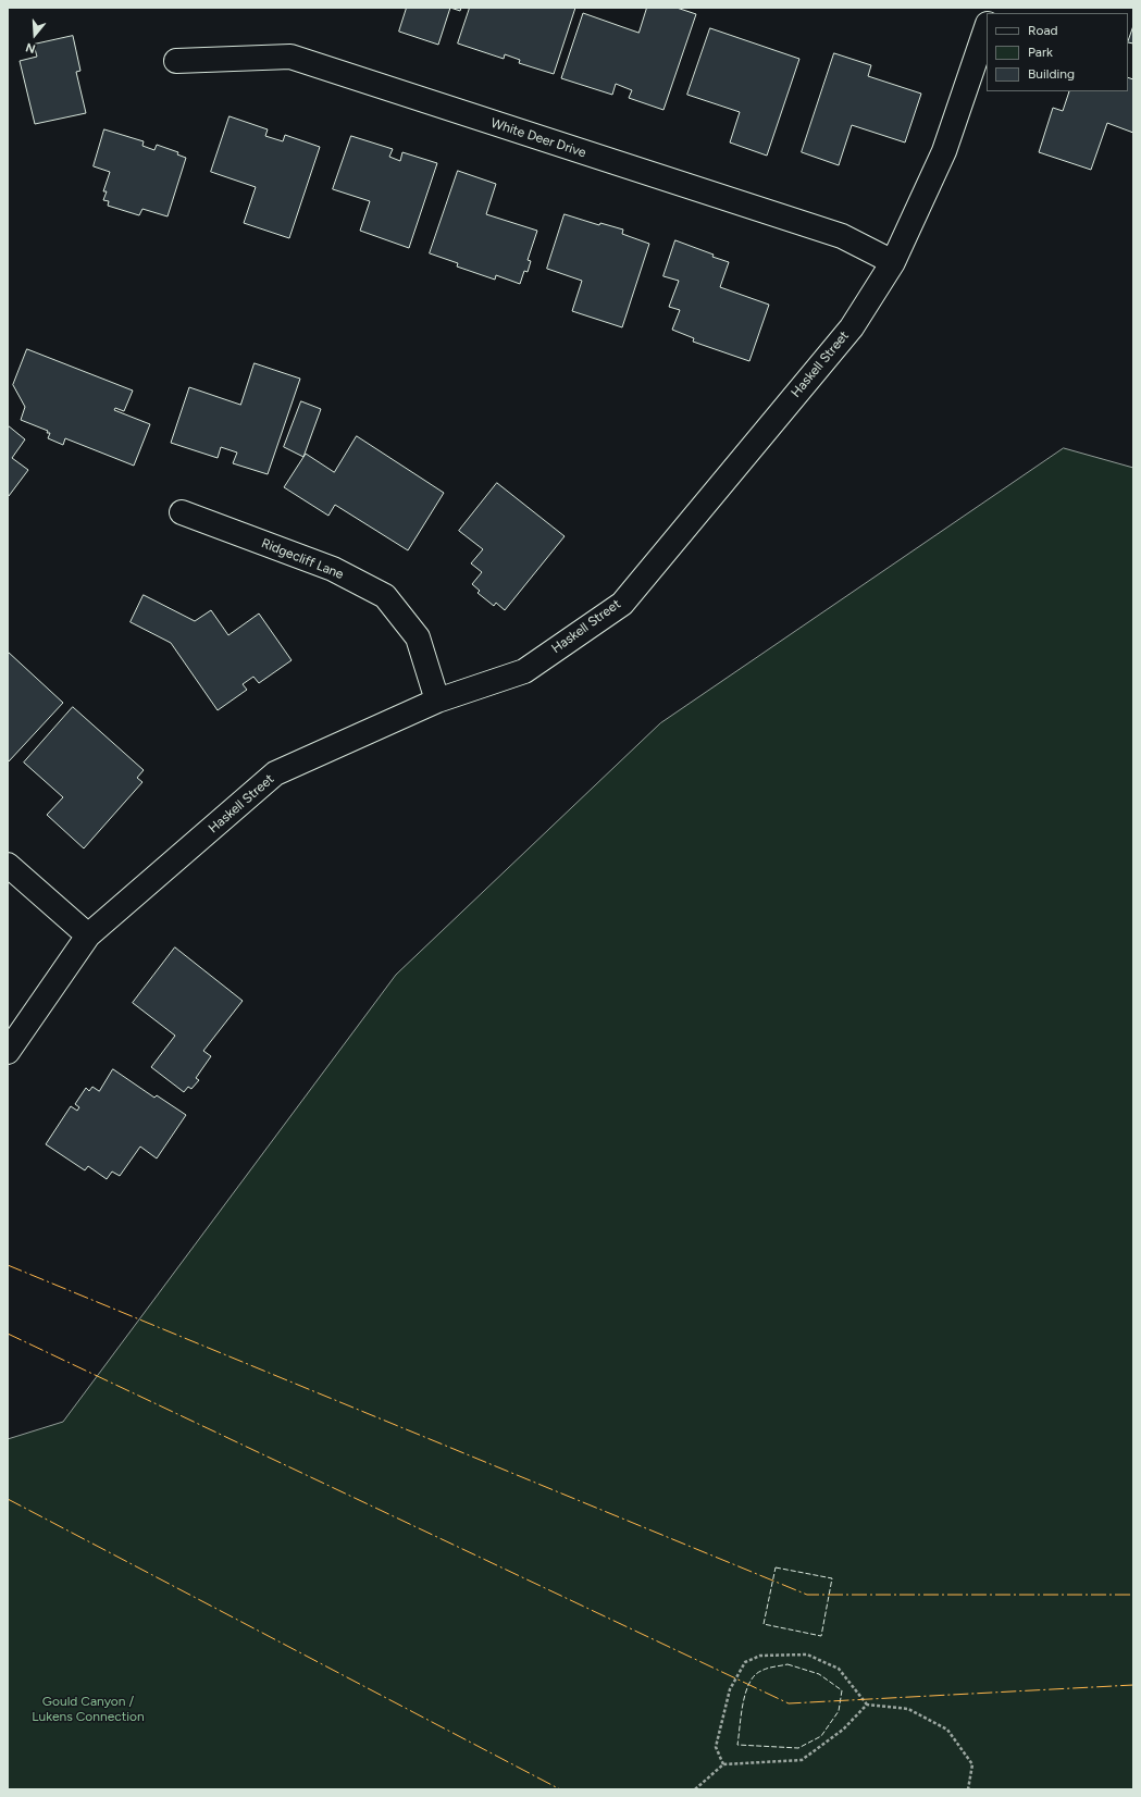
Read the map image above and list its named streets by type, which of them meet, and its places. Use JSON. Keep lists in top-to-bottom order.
{
  "streets": {
    "street": ["White Deer Drive", "Haskell Street", "Ridgecliff Lane"]
  },
  "crossings": [
    ["White Deer Drive", "Haskell Street"],
    ["Haskell Street", "Ridgecliff Lane"]
  ],
  "parks": ["Gould Canyon / Lukens Connection"],
  "legend": ["Road", "Park", "Building"],
  "north": "bottom"
}
